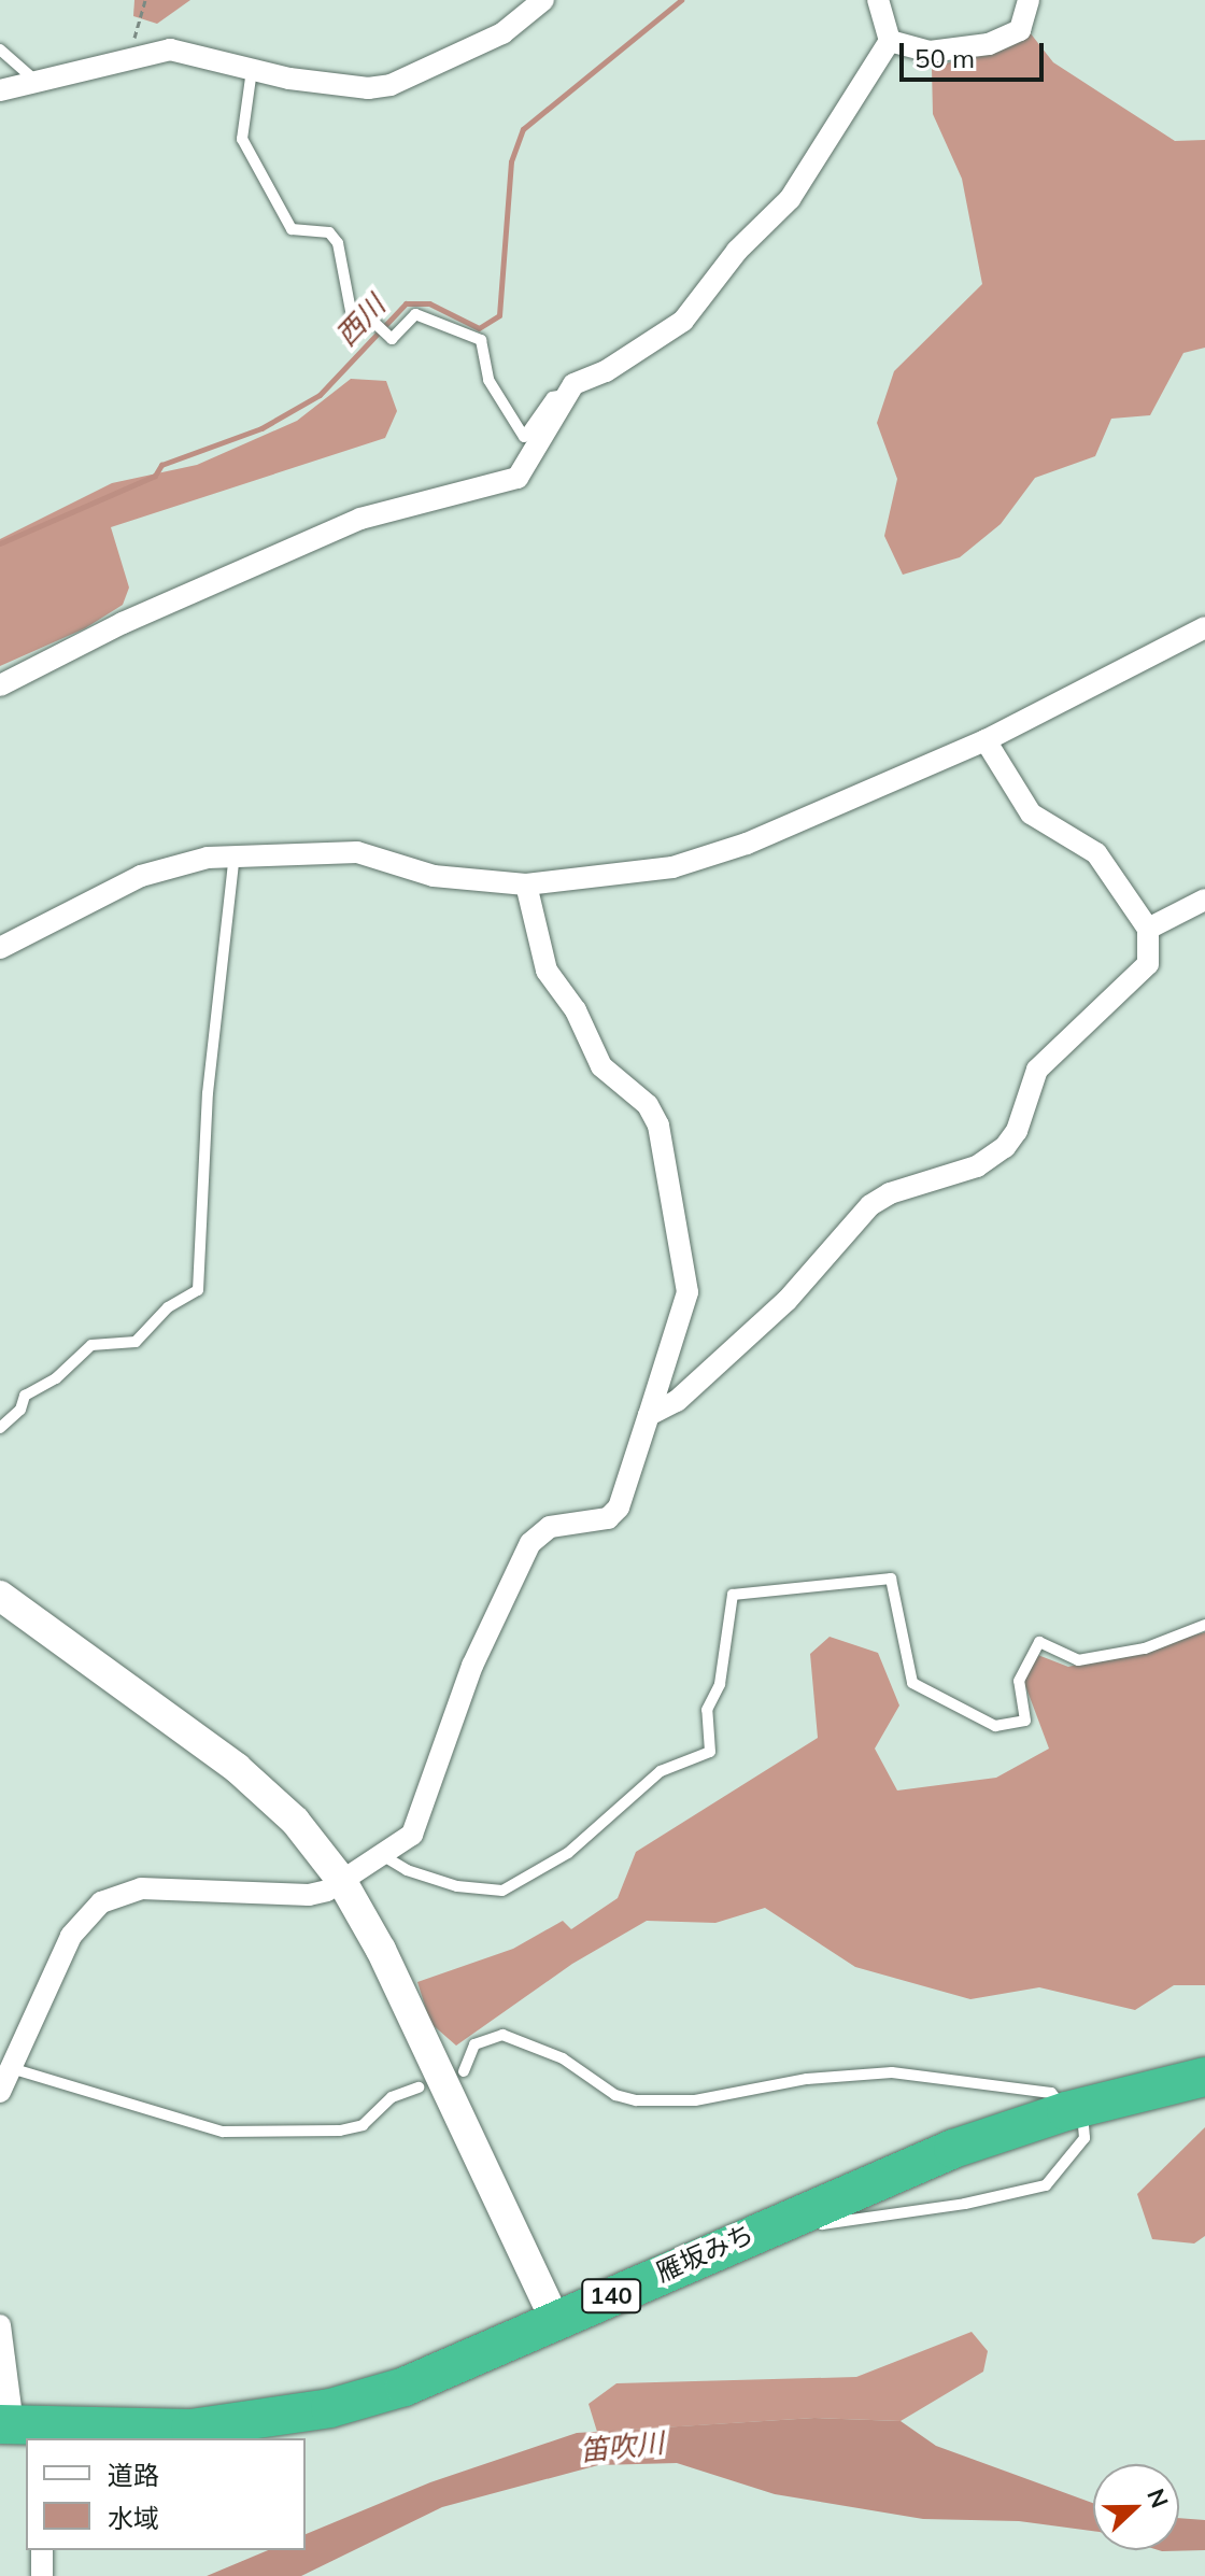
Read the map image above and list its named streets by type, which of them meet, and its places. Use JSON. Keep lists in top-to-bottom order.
{
  "streets": {
    "highway": ["雁坂みち", "140"]
  },
  "water": ["西川", "笛吹川"],
  "legend": ["道路", "水域"],
  "scale_bar": "50 m",
  "north": "right"
}
